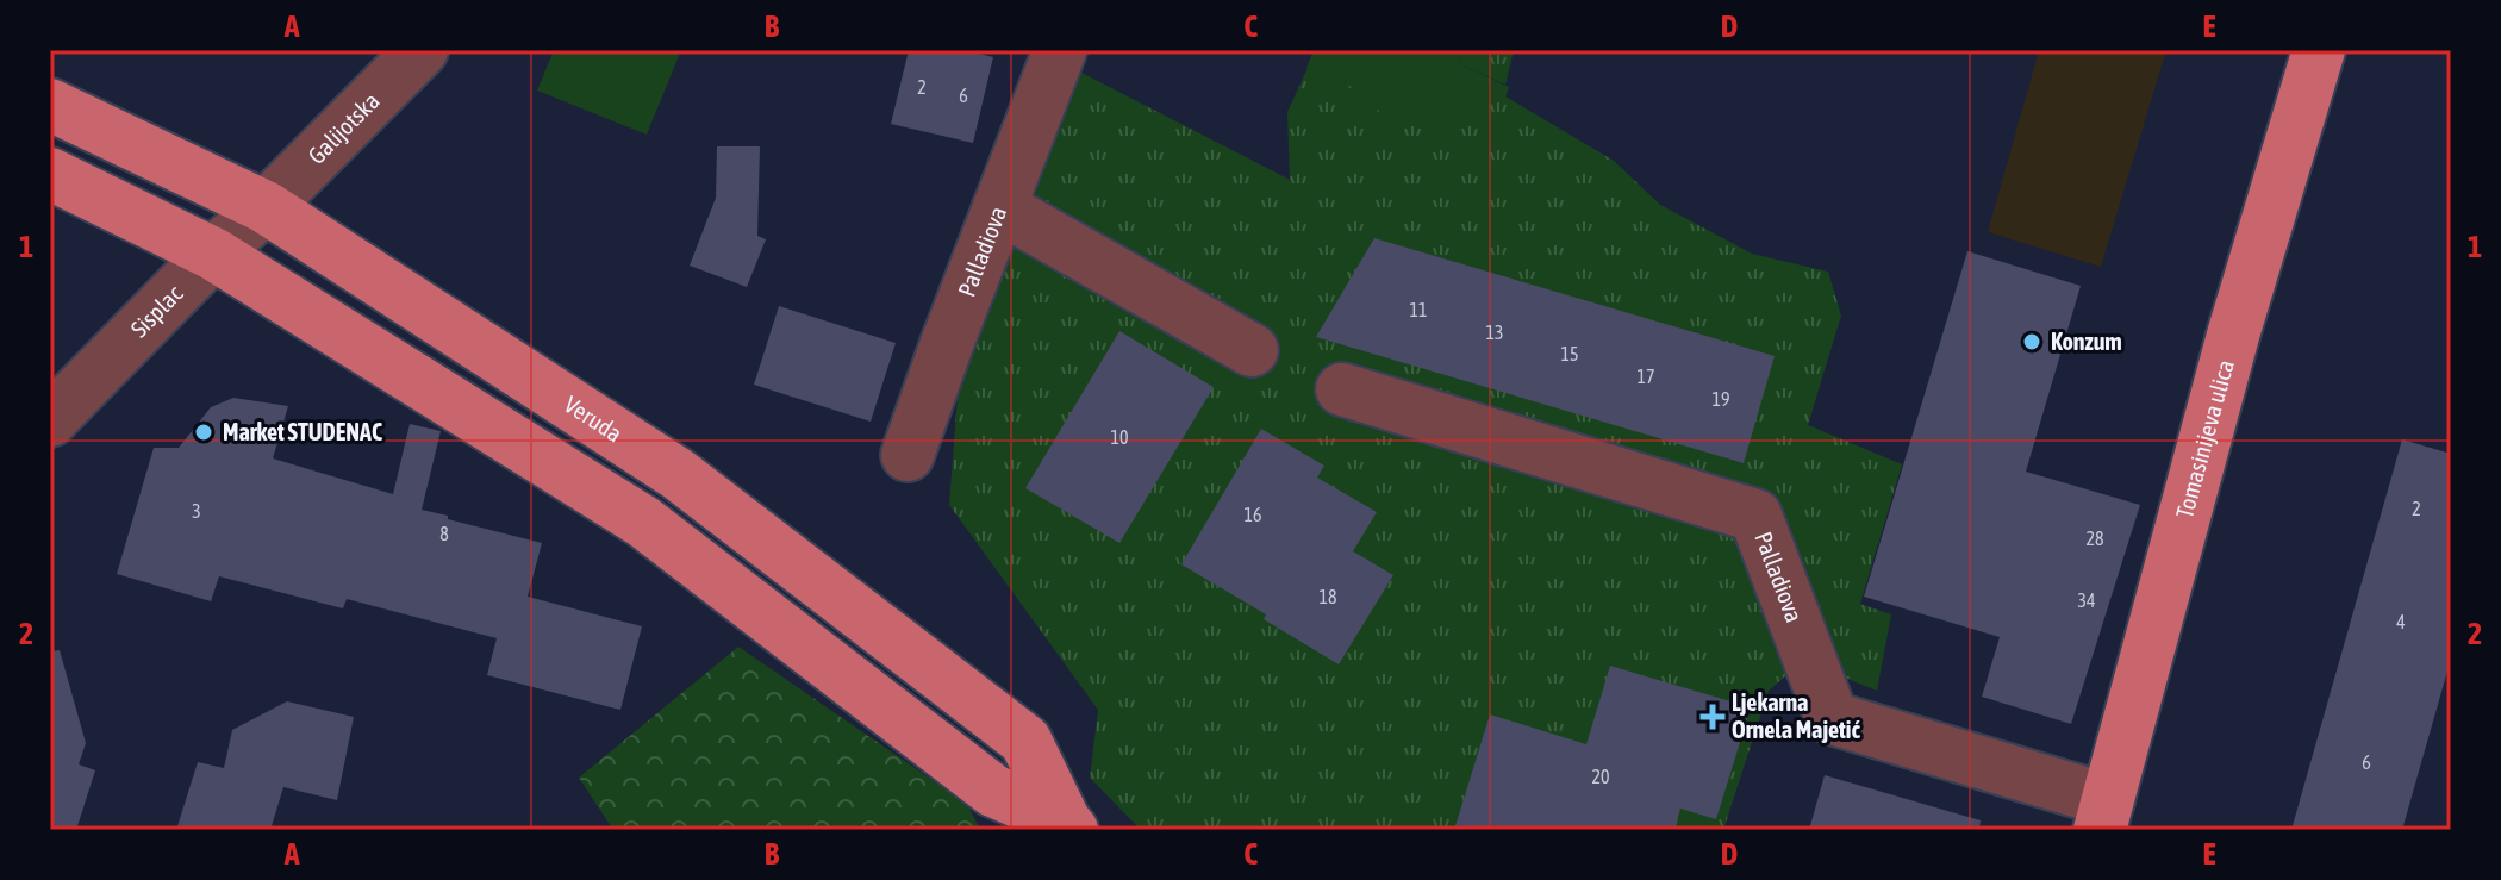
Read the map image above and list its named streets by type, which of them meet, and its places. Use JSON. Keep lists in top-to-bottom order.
{
  "streets": {
    "main road": ["Veruda", "Tomasinijeva ulica"],
    "street": ["Galijotska", "Palladiova", "Sisplac"]
  },
  "crossings": [
    ["Galijotska", "Sisplac"],
    ["Galijotska", "Veruda"],
    ["Palladiova", "Tomasinijeva ulica"],
    ["Sisplac", "Veruda"]
  ],
  "places": {
    "other": ["Konzum", "Market STUDENAC"],
    "health": ["Ljekarna Ornela Majetić"]
  },
  "house_numbers": [
    "2",
    "6",
    "11",
    "13",
    "15",
    "17",
    "19",
    "10",
    "2",
    "3",
    "16",
    "8",
    "28",
    "18",
    "34",
    "4",
    "6",
    "20"
  ],
  "grid": {
    "columns": [
      "A",
      "B",
      "C",
      "D",
      "E"
    ],
    "rows": ["1", "2"]
  }
}
